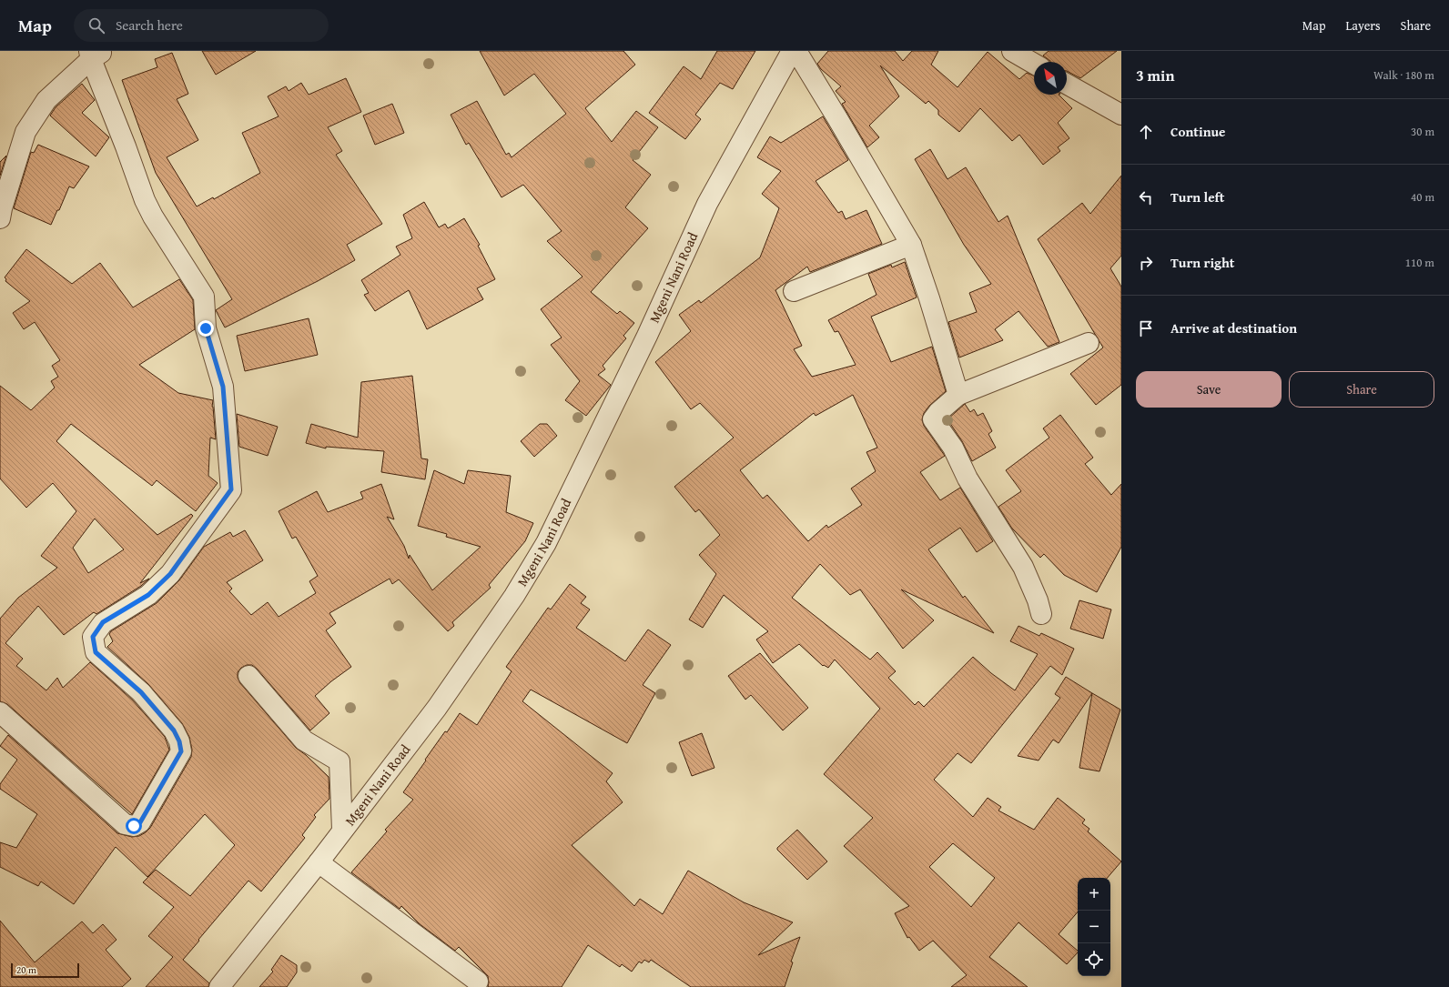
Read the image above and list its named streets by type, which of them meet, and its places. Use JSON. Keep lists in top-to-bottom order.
{
  "streets": {
    "street": ["Mgeni Nani Road"]
  },
  "scale_bar": "20 m",
  "north": "top left",
  "page": {
    "header": "Map",
    "search": "Search here",
    "nav": ["Map", "Layers", "Share"],
    "heading": ["3 min", "Walk · 180 m"],
    "list": [
      ["Continue", "30 m"],
      ["Turn left", "40 m"],
      ["Turn right", "110 m"],
      "Arrive at destination"
    ],
    "buttons": ["Save", "Share"],
    "map_buttons": ["+", "−"],
    "scale": "20 m"
  }
}
